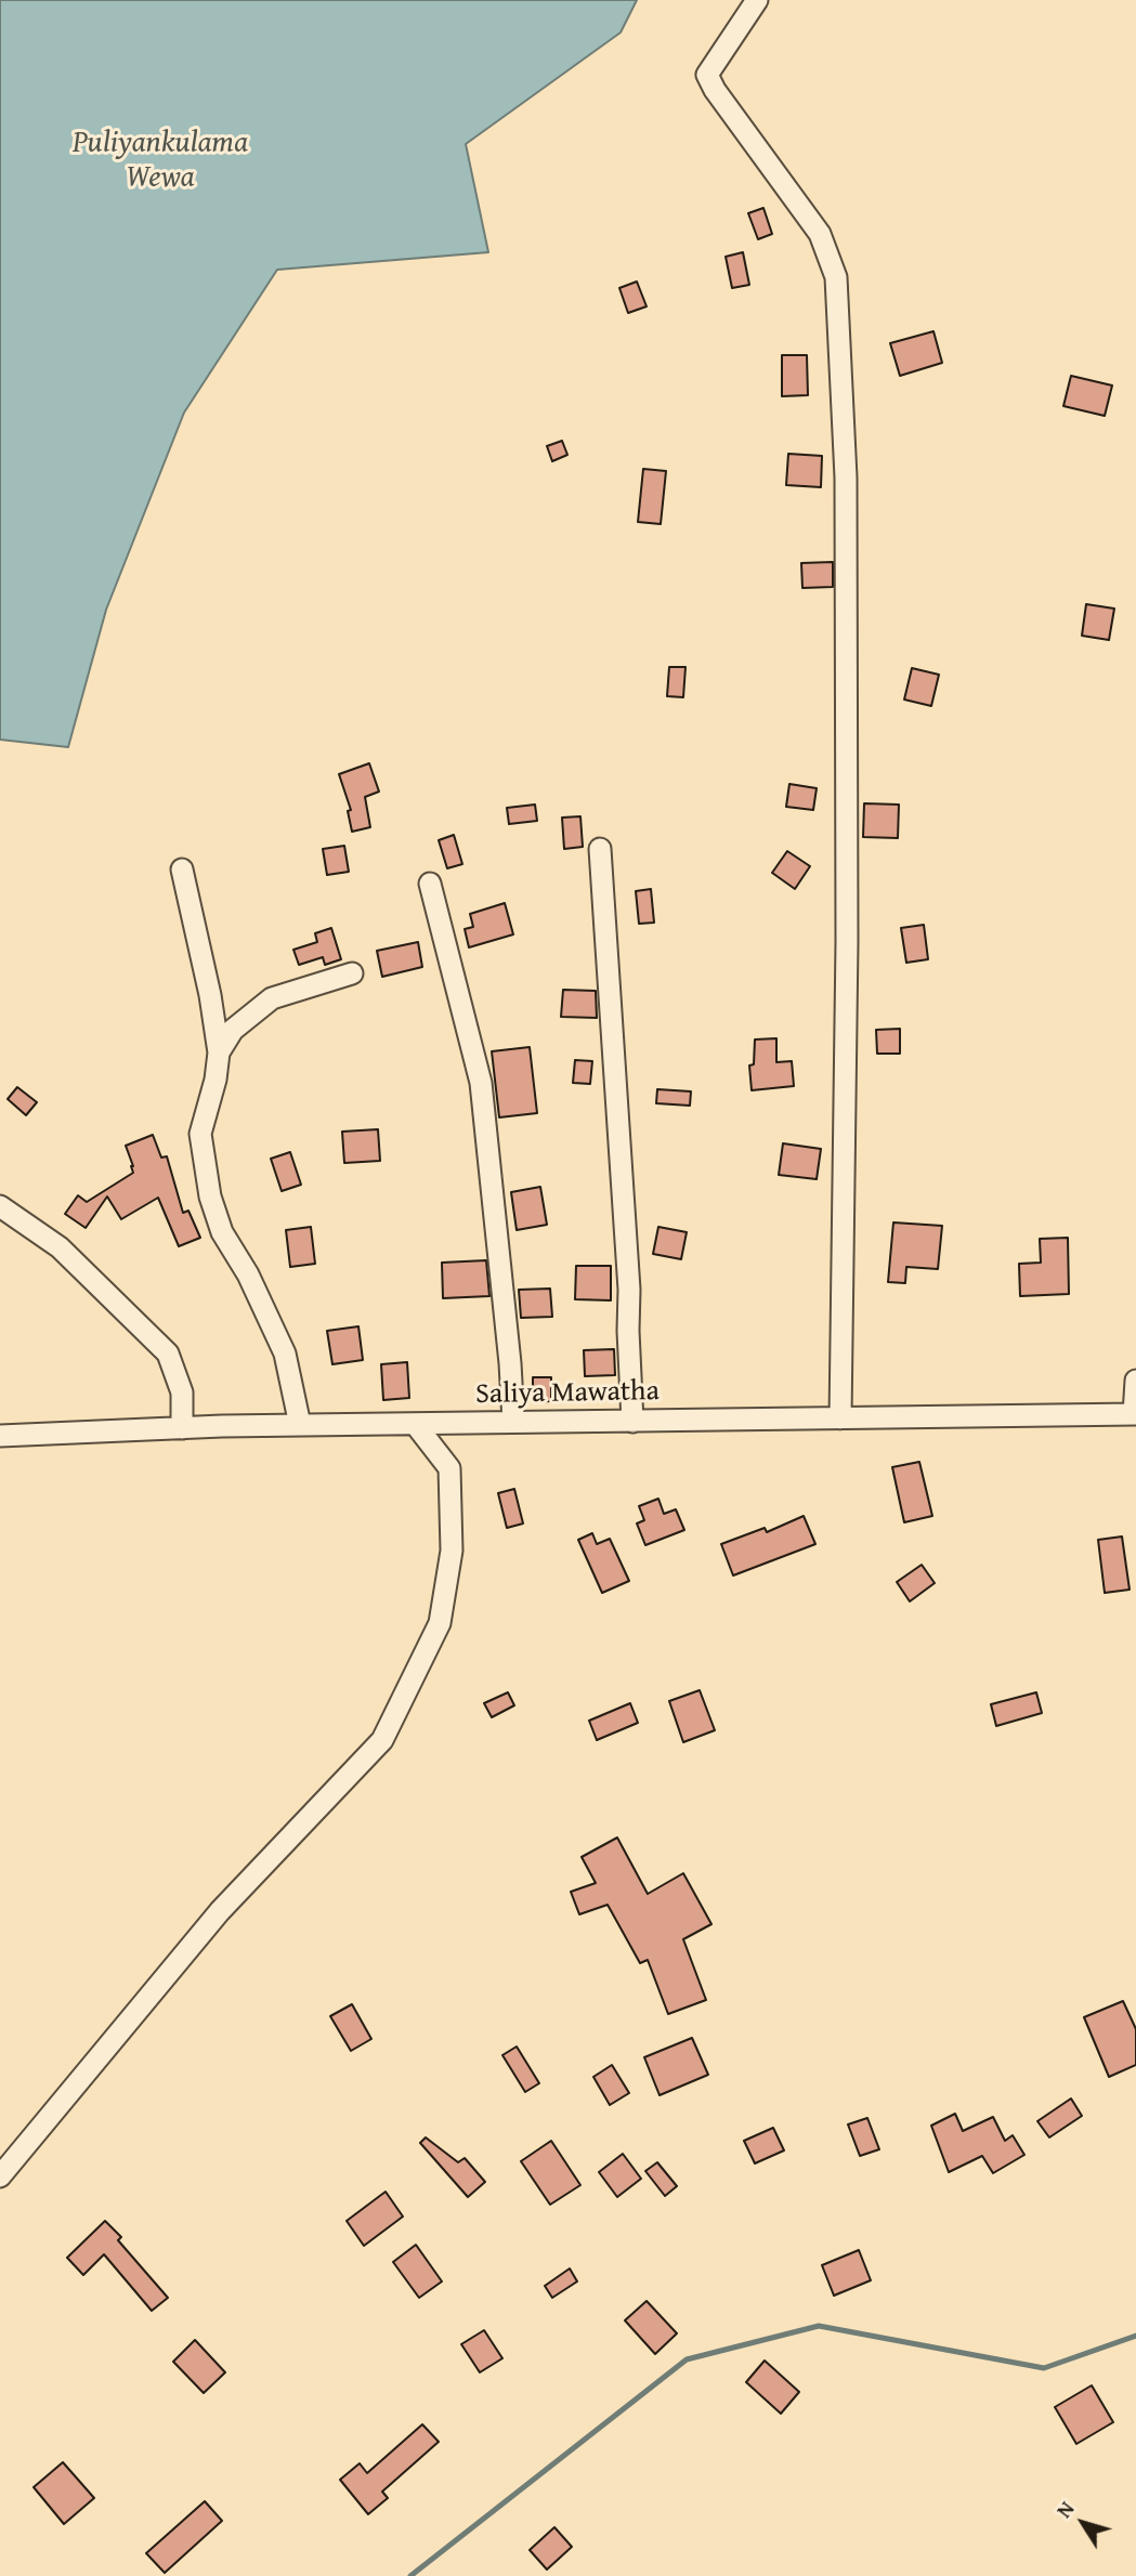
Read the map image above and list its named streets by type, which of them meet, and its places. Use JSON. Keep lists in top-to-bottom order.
{
  "streets": {
    "street": ["Saliya Mawatha"]
  },
  "water": ["Puliyankulama Wewa"],
  "north": "top left"
}
